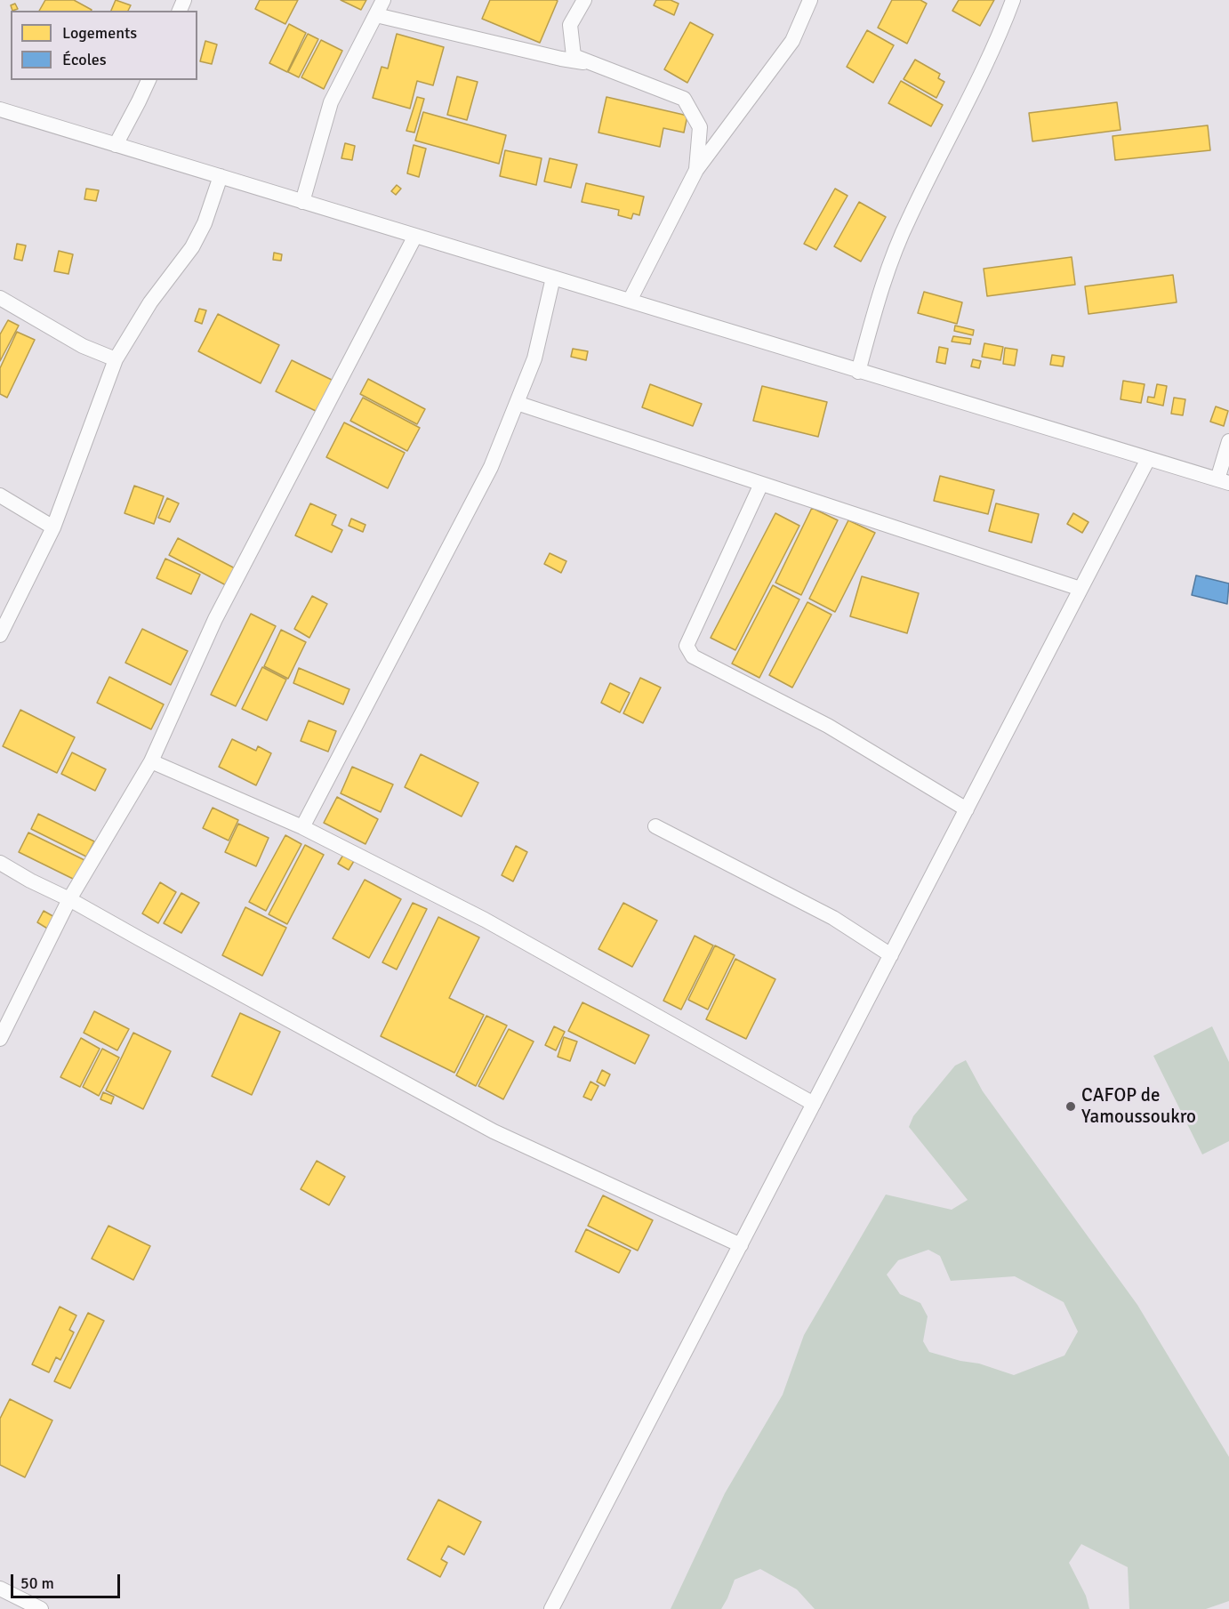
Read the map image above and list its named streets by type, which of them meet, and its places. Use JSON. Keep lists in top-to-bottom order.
{
  "places": ["CAFOP de Yamoussoukro"],
  "legend": ["Logements", "Écoles"],
  "scale_bar": "50 m"
}
